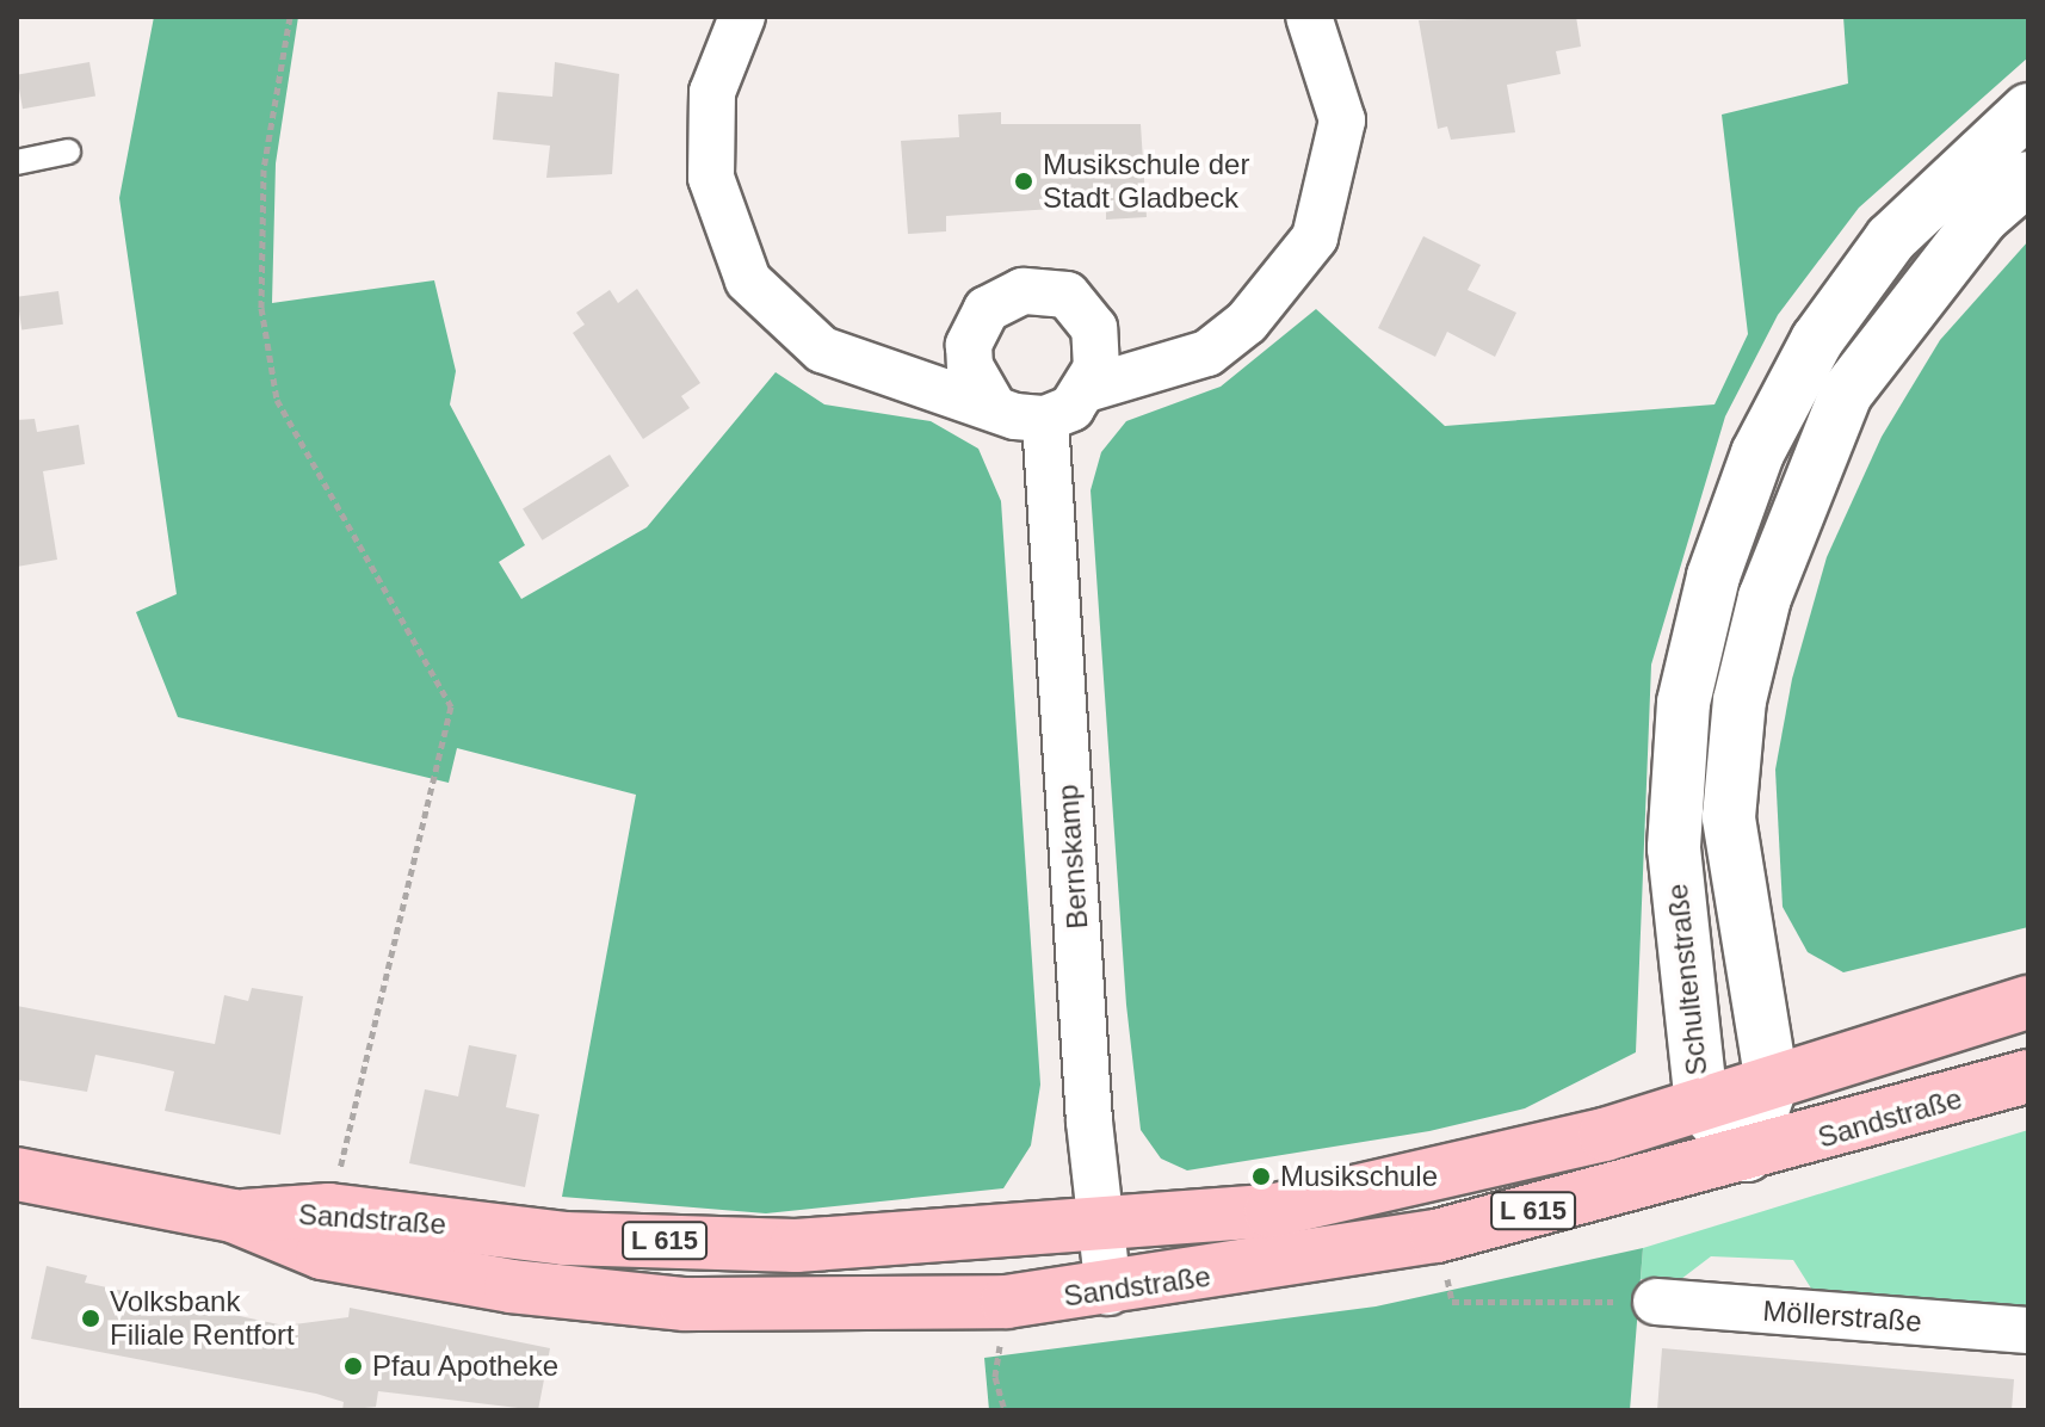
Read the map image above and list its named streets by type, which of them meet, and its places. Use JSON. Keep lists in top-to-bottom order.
{
  "streets": {
    "main road": ["Schultenstraße", "Sandstraße", "L 615"],
    "street": ["Bernskamp", "Möllerstraße"]
  },
  "crossings": [
    ["Bernskamp", "Sandstraße"],
    ["Schultenstraße", "Sandstraße"]
  ],
  "places": [
    "Musikschule der Stadt Gladbeck",
    "Musikschule",
    "Volksbank Filiale Rentfort",
    "Pfau Apotheke"
  ]
}
